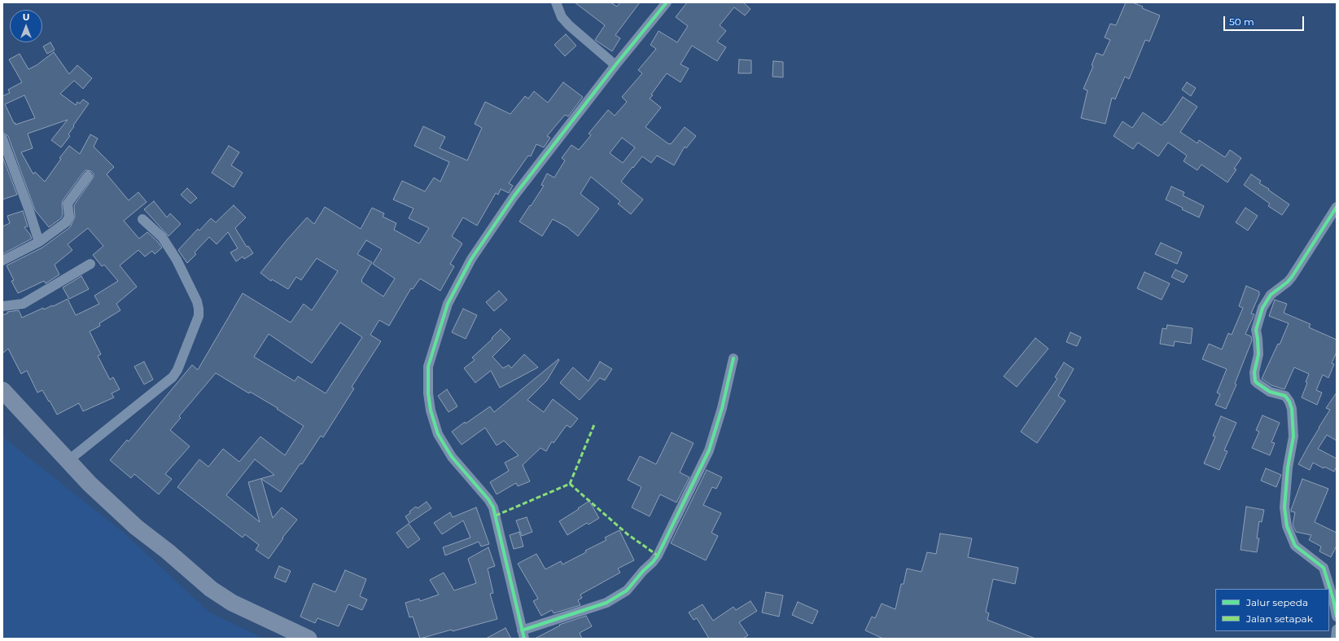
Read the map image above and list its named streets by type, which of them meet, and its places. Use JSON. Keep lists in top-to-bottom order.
{
  "legend": ["Jalur sepeda", "Jalan setapak"],
  "scale_bar": "50 m",
  "north": "top"
}
